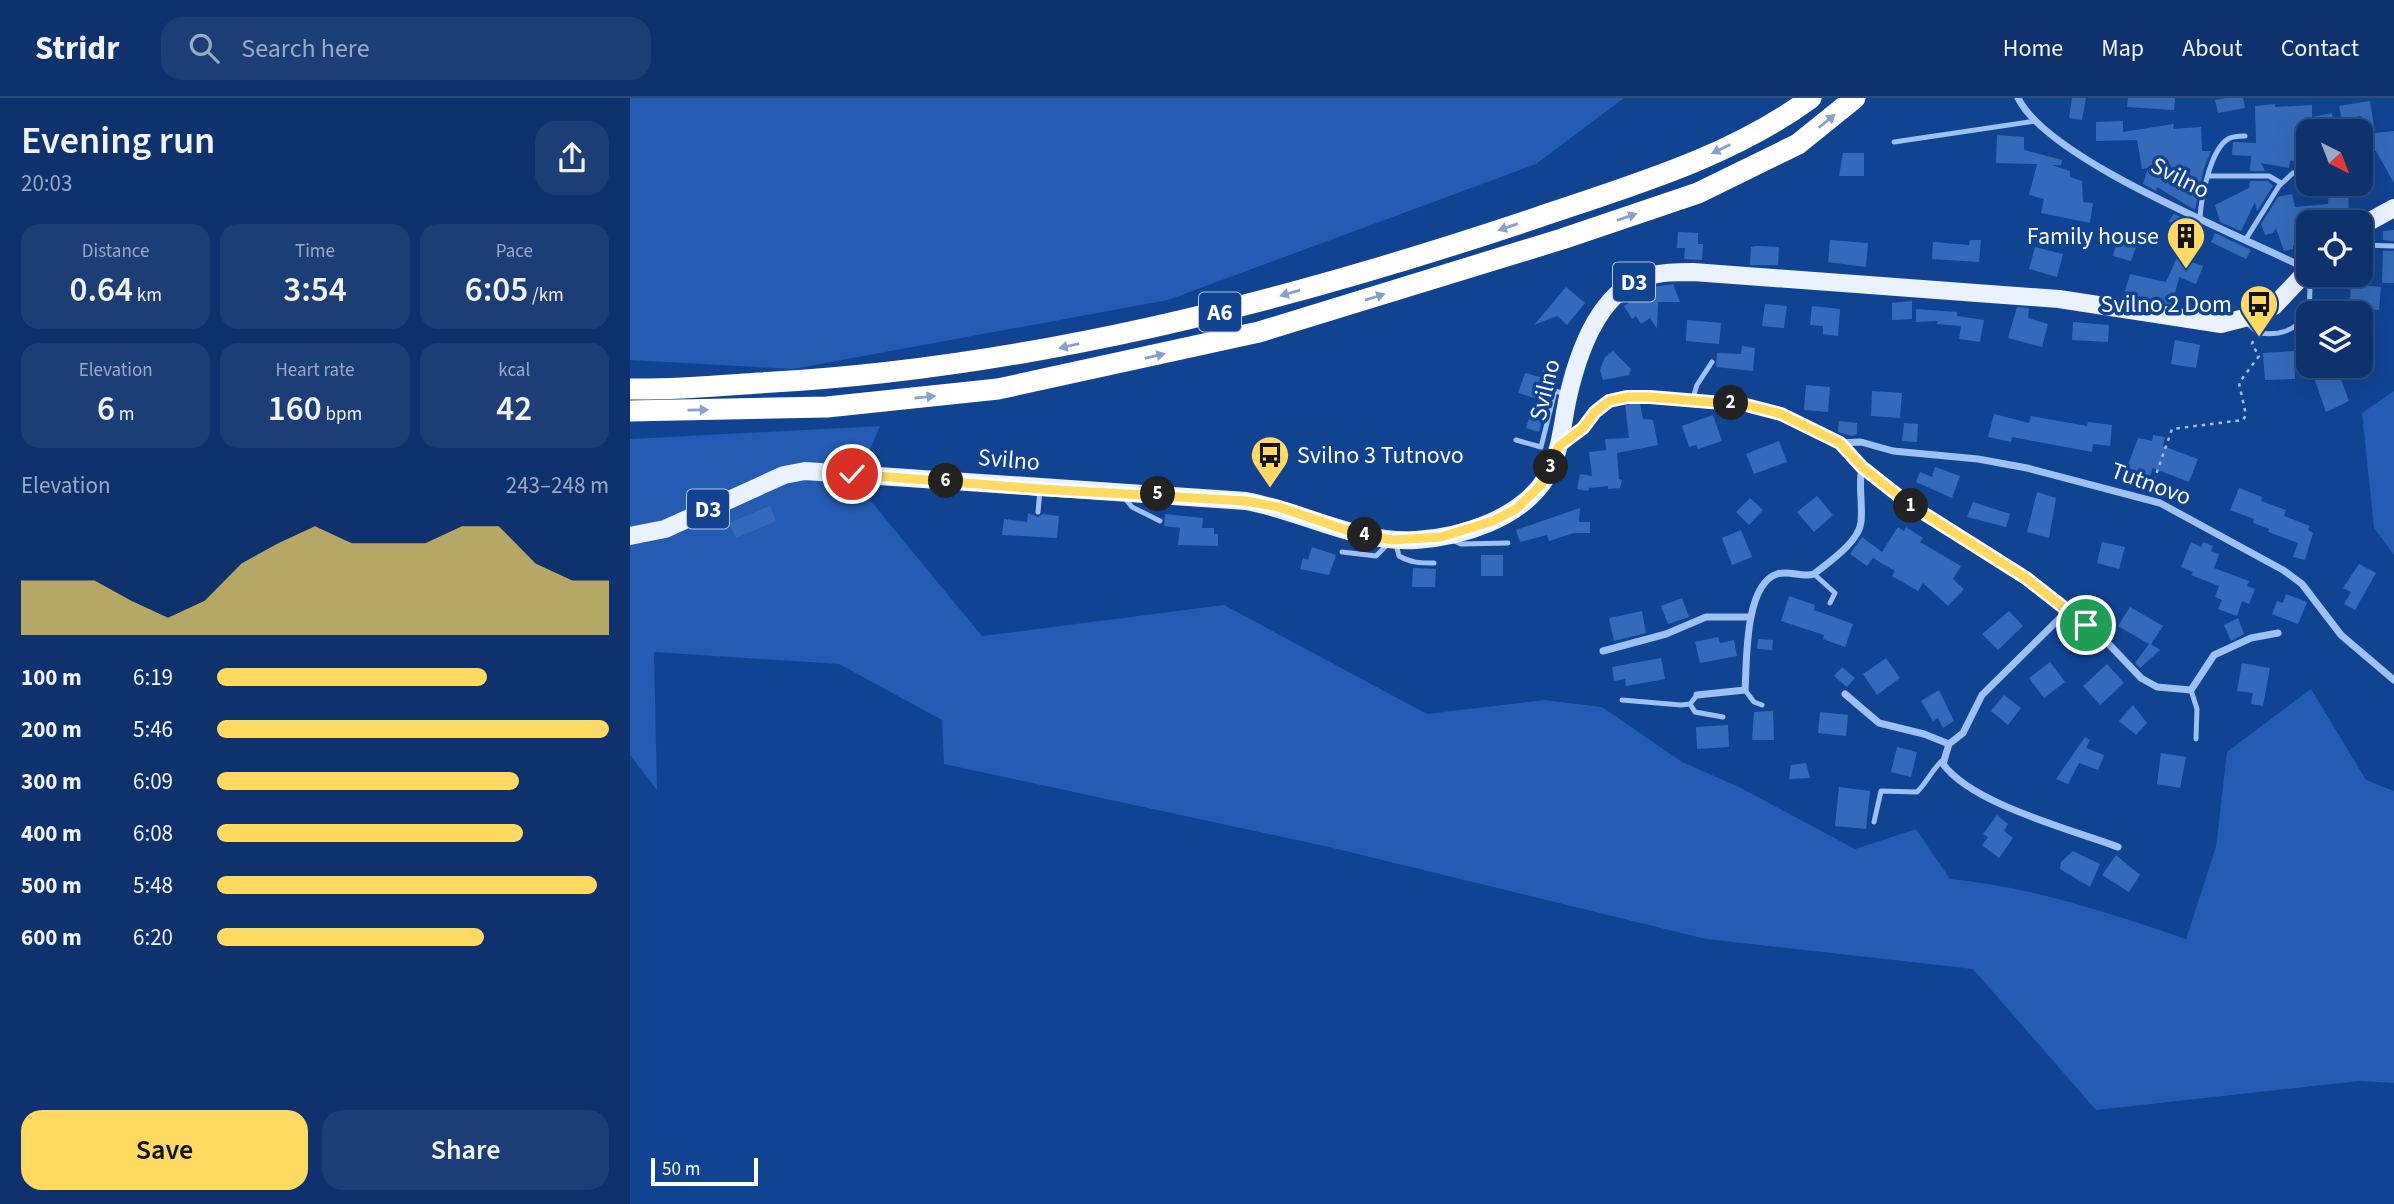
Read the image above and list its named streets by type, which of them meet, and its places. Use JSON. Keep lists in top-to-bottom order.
{
  "streets": {
    "highway": ["A6"],
    "main road": ["Svilno", "D3"],
    "street": ["Tutnovo"]
  },
  "crossings": [
    ["Svilno", "Tutnovo"]
  ],
  "places": {
    "building": ["Family house"],
    "bus stop": ["Svilno 2 Dom", "Svilno 3 Tutnovo"]
  },
  "scale_bar": "50 m",
  "north": "bottom right",
  "page": {
    "header": "Stridr",
    "search": "Search here",
    "nav": [
      "Home",
      "Map",
      "About",
      "Contact"
    ],
    "heading": ["Evening run", "20:03"],
    "stats": [
      ["Distance", "0.64 km"],
      ["Time", "3:54"],
      ["Pace", "6:05 /km"],
      ["Elevation", "6 m"],
      ["Heart rate", "160 bpm"],
      ["kcal", "42"]
    ],
    "pins": [
      "2",
      "3",
      "6",
      "5",
      "1",
      "4"
    ],
    "chart": ["Elevation", "243–248 m"],
    "list": [
      {
        "name": "100 m",
        "note": "6:19"
      },
      {
        "name": "200 m",
        "note": "5:46"
      },
      {
        "name": "300 m",
        "note": "6:09"
      },
      {
        "name": "400 m",
        "note": "6:08"
      },
      {
        "name": "500 m",
        "note": "5:48"
      },
      {
        "name": "600 m",
        "note": "6:20"
      }
    ],
    "buttons": ["Save", "Share"],
    "scale": "50 m"
  }
}
